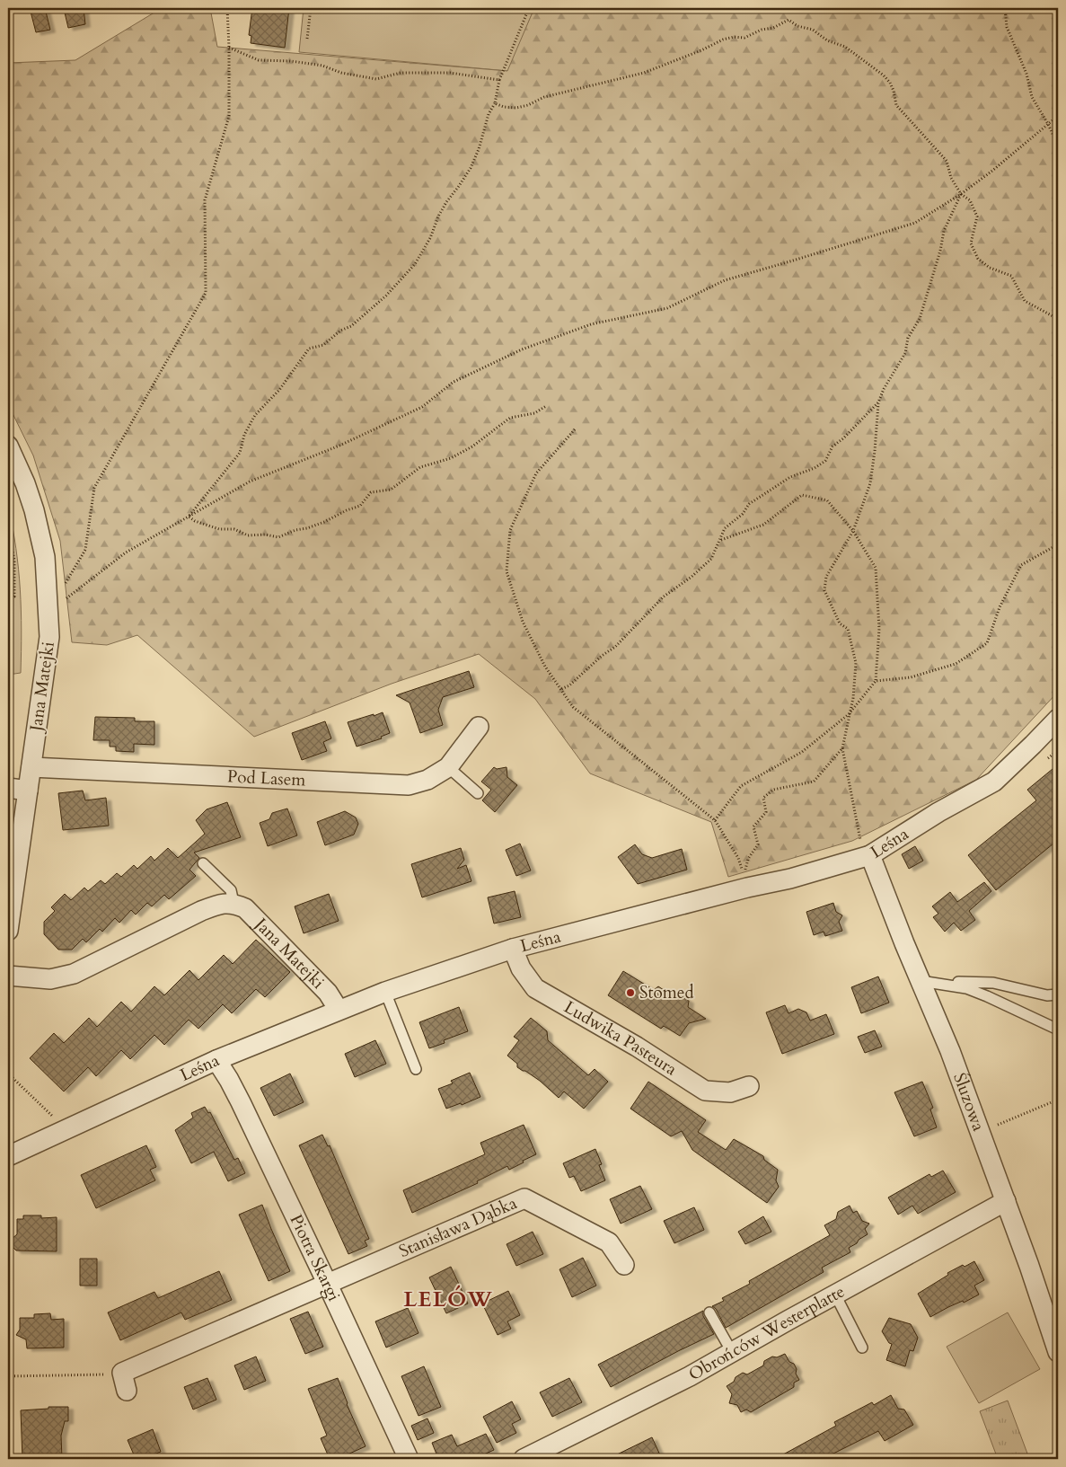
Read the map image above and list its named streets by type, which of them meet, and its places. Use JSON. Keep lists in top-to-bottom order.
{
  "streets": {
    "street": [
      "Jana Matejki",
      "Pod Lasem",
      "Leśna",
      "Ludwika Pasteura",
      "Śluzowa",
      "Stanisława Dąbka",
      "Piotra Skargi",
      "Obrońców Westerplatte"
    ]
  },
  "crossings": [
    ["Jana Matejki", "Pod Lasem"],
    ["Jana Matejki", "Leśna"],
    ["Leśna", "Ludwika Pasteura"],
    ["Leśna", "Śluzowa"],
    ["Leśna", "Piotra Skargi"],
    ["Śluzowa", "Obrońców Westerplatte"],
    ["Stanisława Dąbka", "Piotra Skargi"]
  ],
  "districts": ["LELÓW"],
  "places": ["Stomed"]
}
